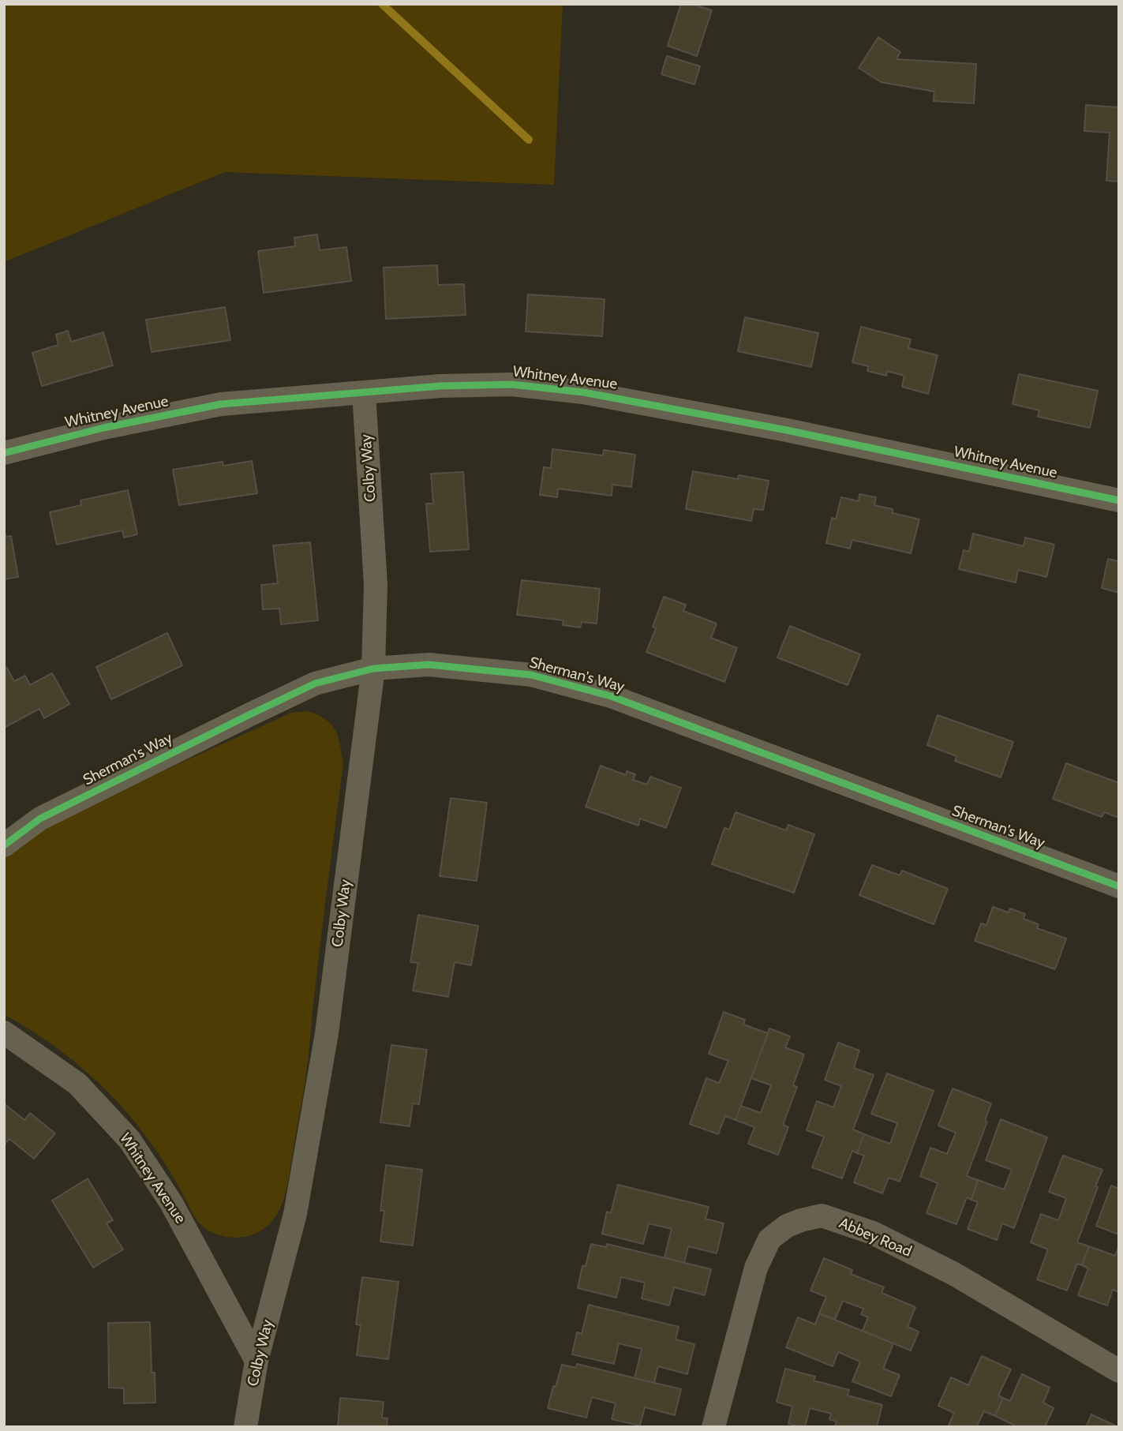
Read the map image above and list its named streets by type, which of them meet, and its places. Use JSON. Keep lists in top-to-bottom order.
{
  "streets": {
    "street": [
      "Whitney Avenue",
      "Colby Way",
      "Sherman's Way",
      "Abbey Road"
    ]
  },
  "crossings": [
    ["Whitney Avenue", "Colby Way"],
    ["Colby Way", "Sherman's Way"]
  ]
}
